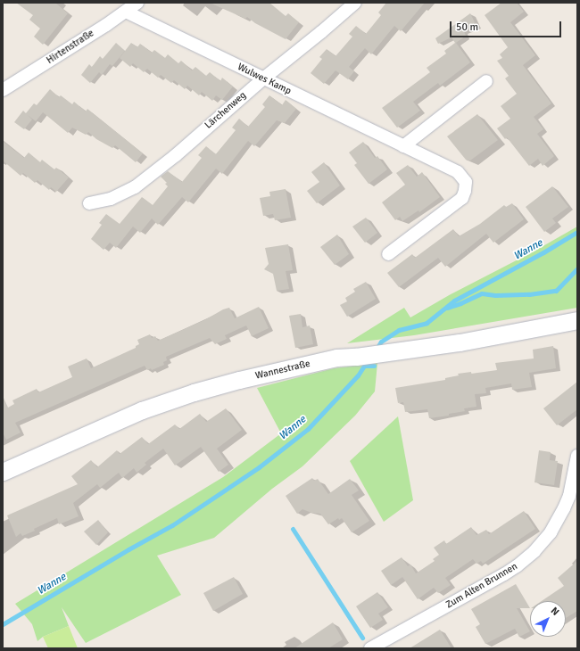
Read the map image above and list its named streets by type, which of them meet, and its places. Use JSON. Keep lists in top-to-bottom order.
{
  "streets": {
    "street": [
      "Hirtenstraße",
      "Wulwes Kamp",
      "Lärchenweg",
      "Wannestraße",
      "Zum Alten Brunnen"
    ]
  },
  "crossings": [
    ["Hirtenstraße", "Wulwes Kamp"],
    ["Wulwes Kamp", "Lärchenweg"]
  ],
  "water": ["Wanne"],
  "scale_bar": "50 m",
  "north": "top right"
}
